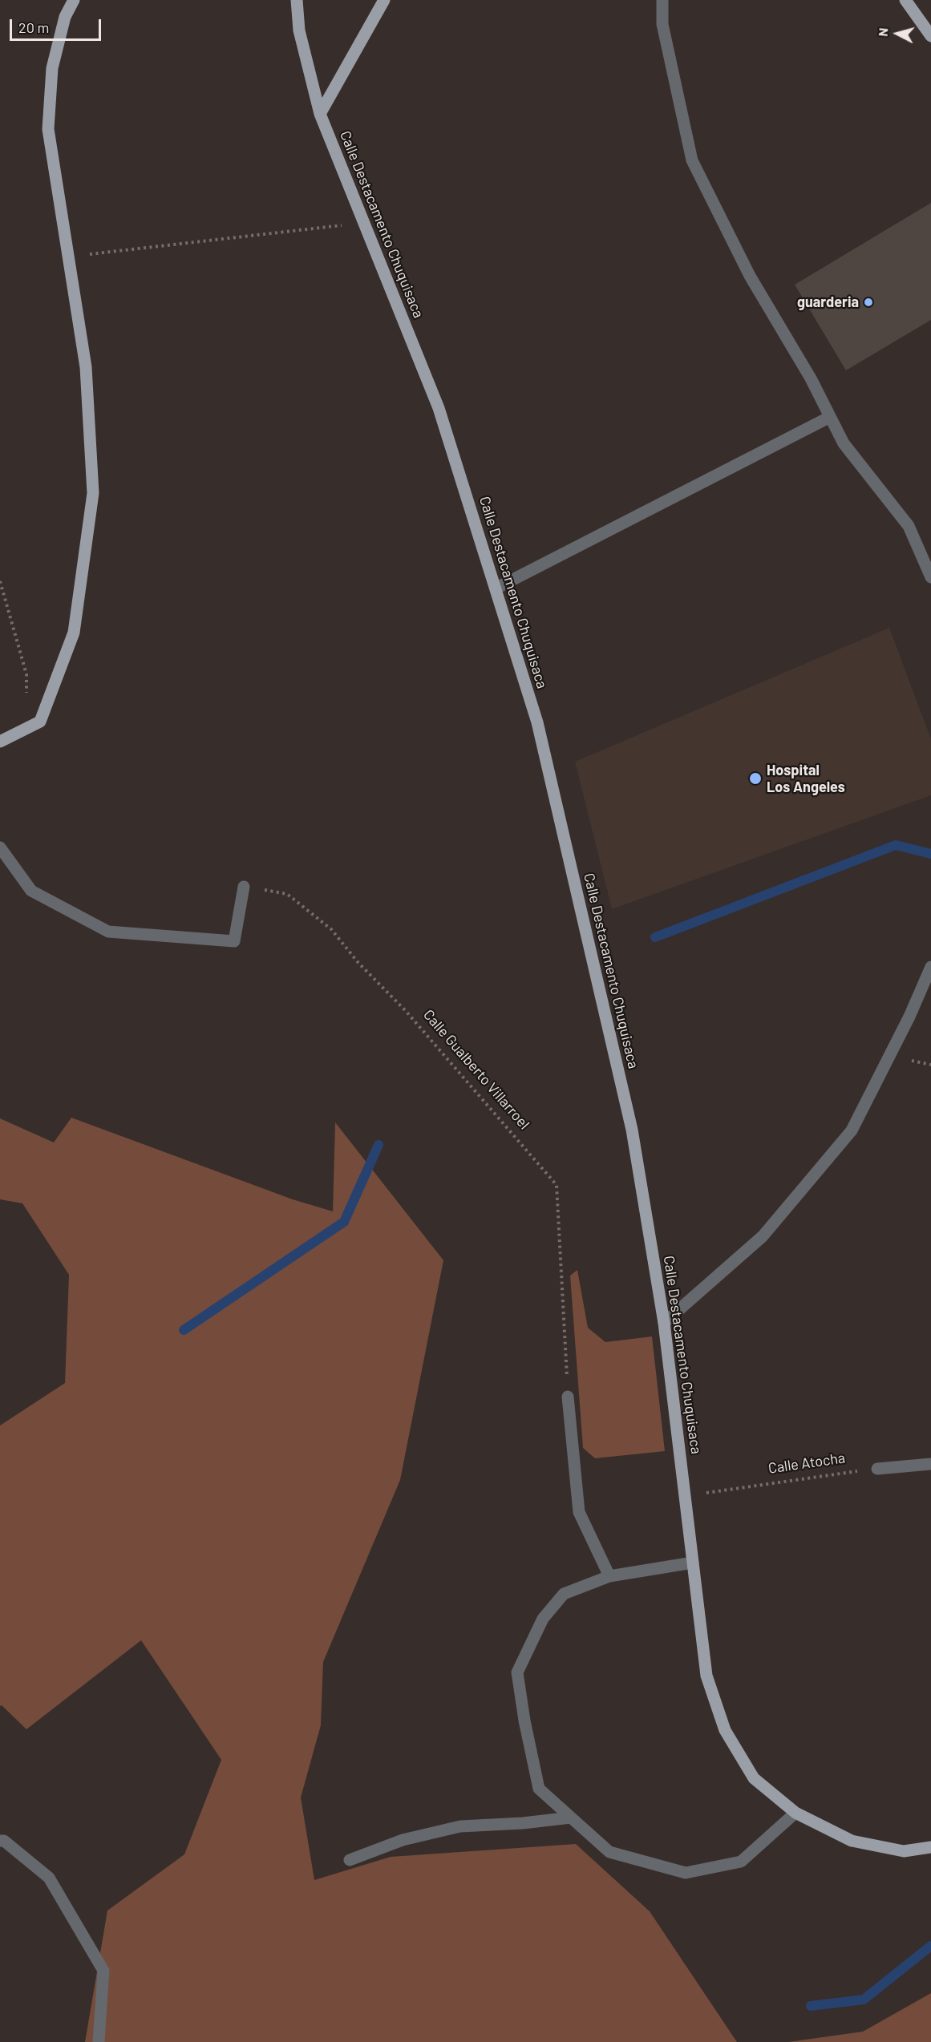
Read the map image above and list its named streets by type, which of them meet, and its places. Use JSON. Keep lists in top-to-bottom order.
{
  "streets": {
    "main road": ["Calle Destacamento Chuquisaca"],
    "path": ["Calle Gualberto Villarroel", "Calle Atocha"]
  },
  "crossings": [
    ["Calle Destacamento Chuquisaca", "Calle Atocha"]
  ],
  "places": ["guarderia", "Hospital Los Angeles"],
  "scale_bar": "20 m",
  "north": "left"
}
